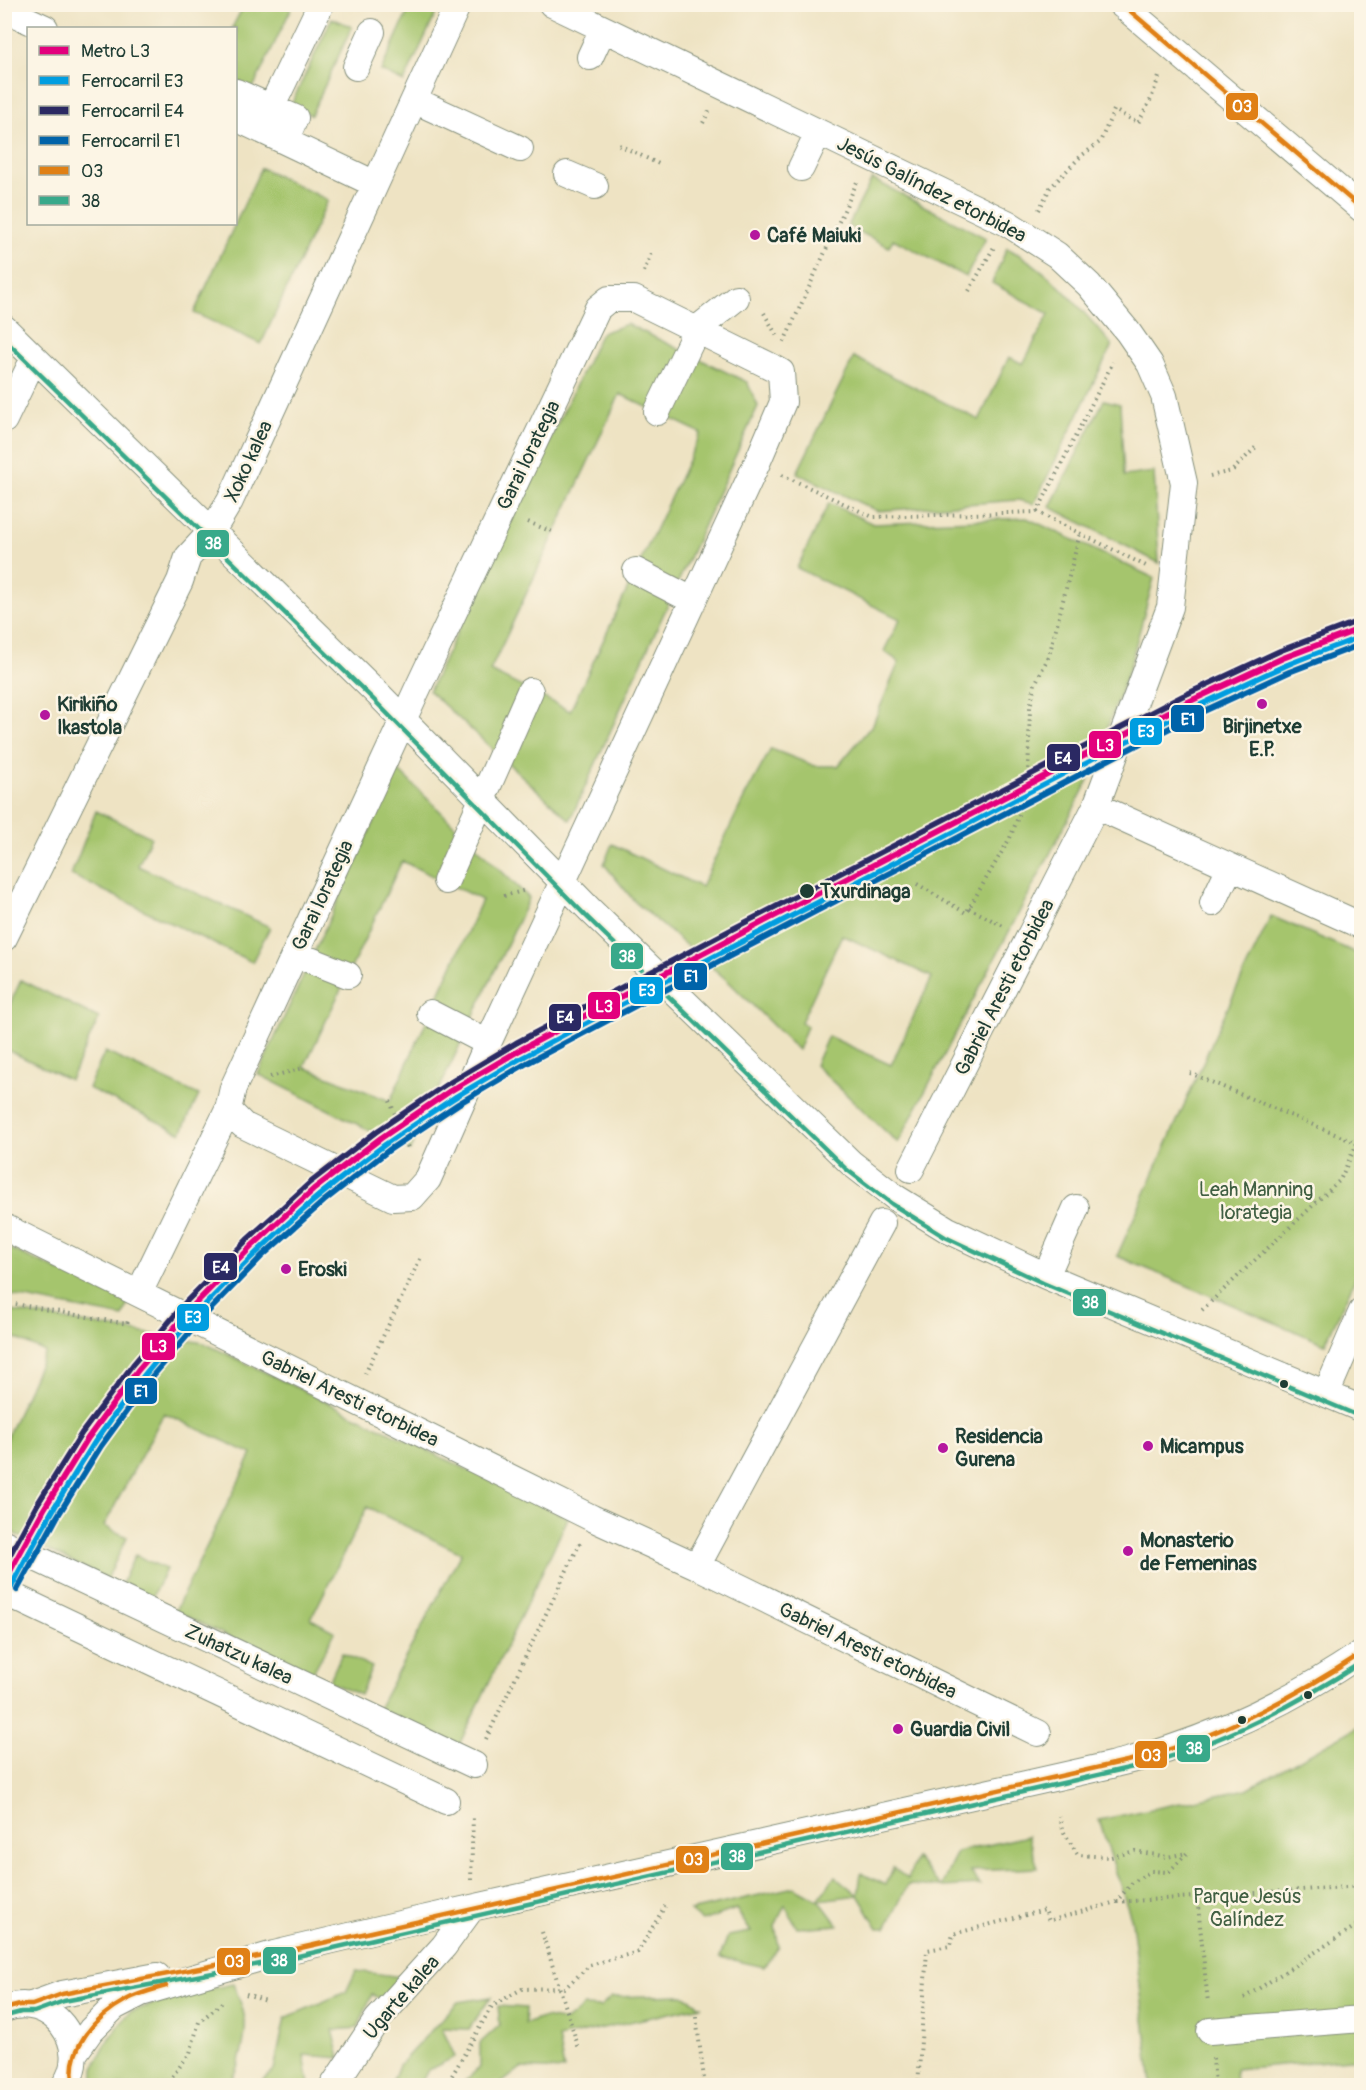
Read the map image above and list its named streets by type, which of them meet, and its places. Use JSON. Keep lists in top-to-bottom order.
{
  "streets": {
    "street": [
      "Jesús Galíndez etorbidea",
      "Garai lorategia",
      "Xoko kalea",
      "Gabriel Aresti etorbidea",
      "Zuhatzu kalea",
      "Ugarte kalea"
    ]
  },
  "crossings": [
    ["Jesús Galíndez etorbidea", "Gabriel Aresti etorbidea"]
  ],
  "parks": ["Leah Manning lorategia", "Parque Jesús Galíndez"],
  "places": [
    "Café Maiuki",
    "Birjinetxe E.P.",
    "Kirikiño Ikastola",
    "Txurdinaga",
    "Eroski",
    "Micampus",
    "Residencia Gurena",
    "Monasterio de Femeninas",
    "Guardia Civil"
  ],
  "lines": [
    "transit line 03",
    "transit line 38",
    "rail line E4",
    "metro line L3",
    "rail line E3",
    "rail line E1"
  ],
  "legend": [
    "Metro L3",
    "Ferrocarril E3",
    "Ferrocarril E4",
    "Ferrocarril E1",
    "03",
    "38"
  ]
}
